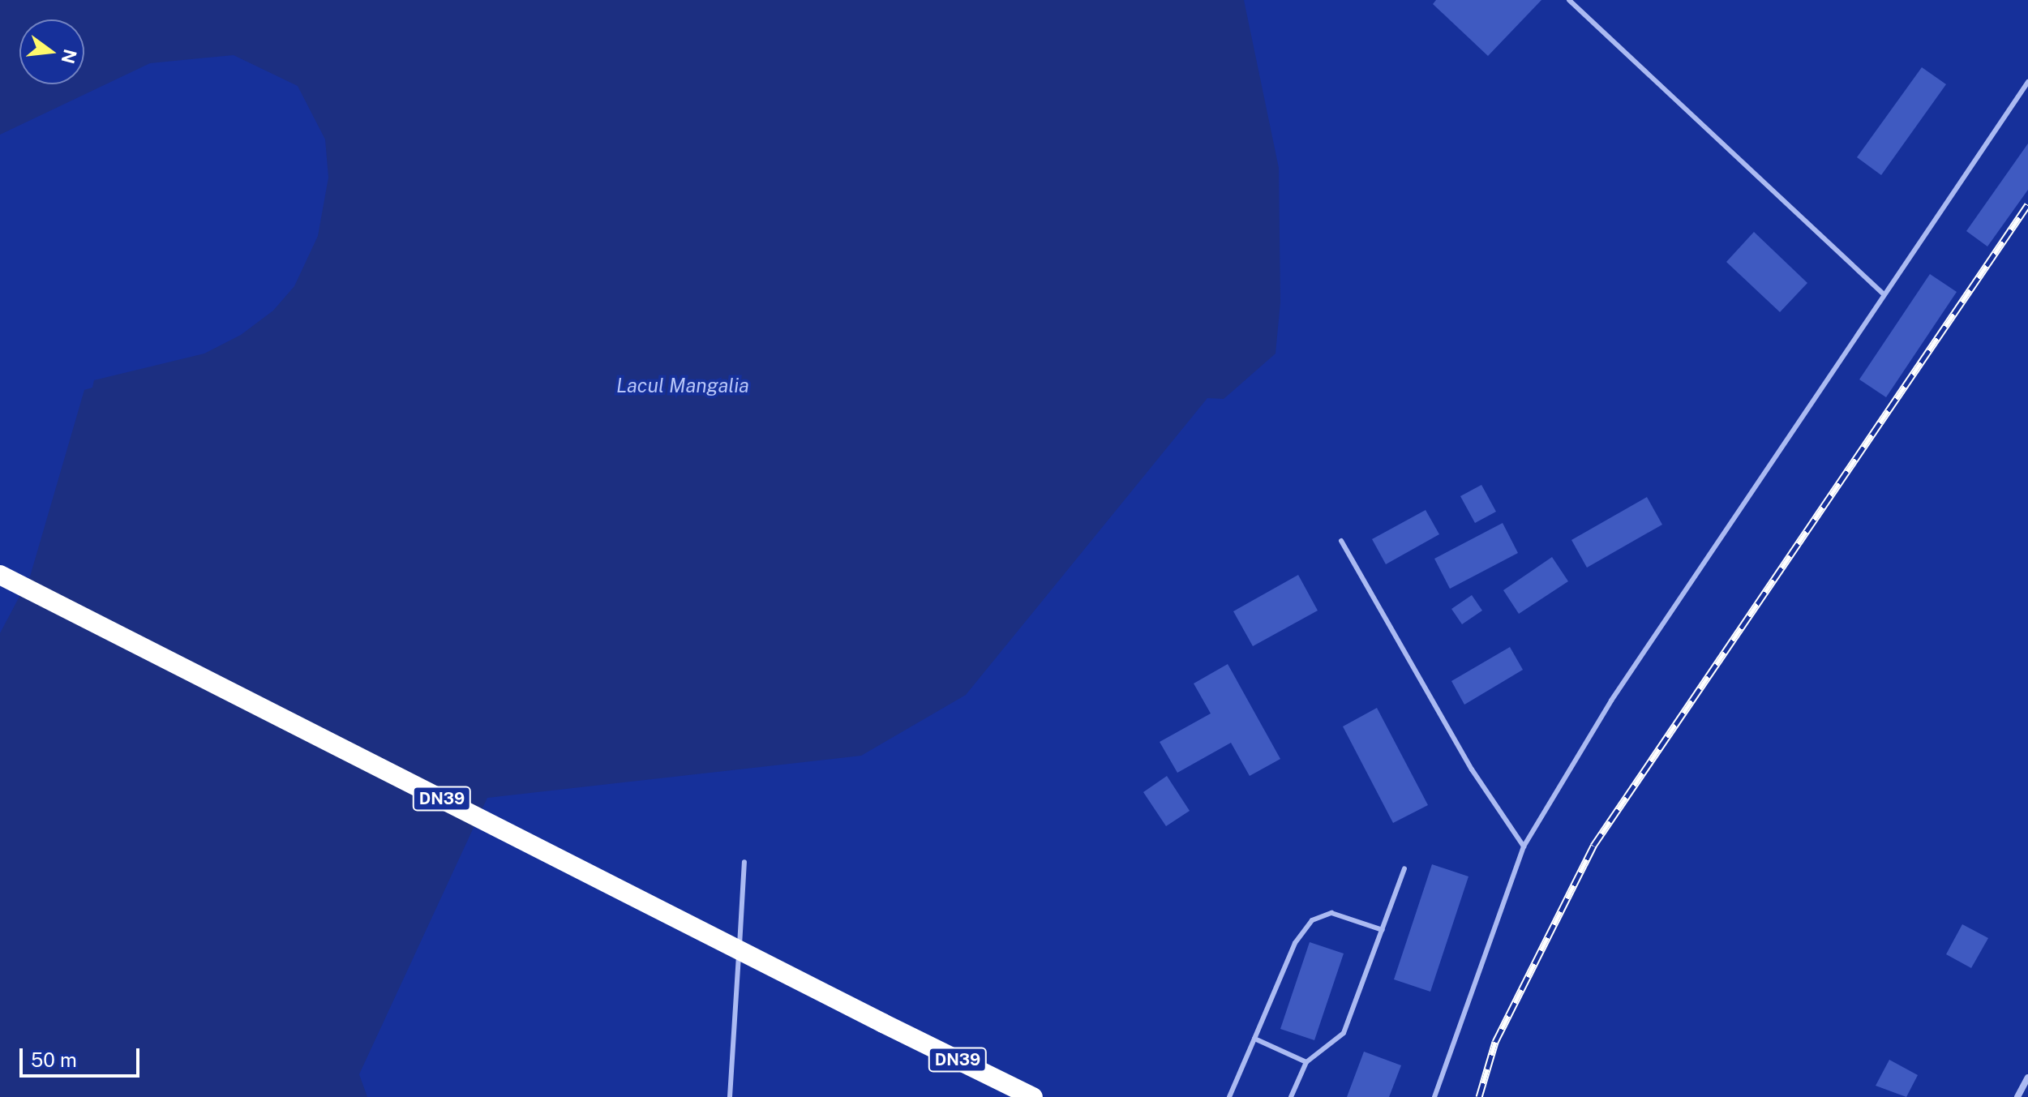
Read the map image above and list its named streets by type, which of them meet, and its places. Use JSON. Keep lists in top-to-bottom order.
{
  "streets": {
    "highway": ["DN39"]
  },
  "water": ["Lacul Mangalia"],
  "scale_bar": "50 m",
  "north": "right"
}
